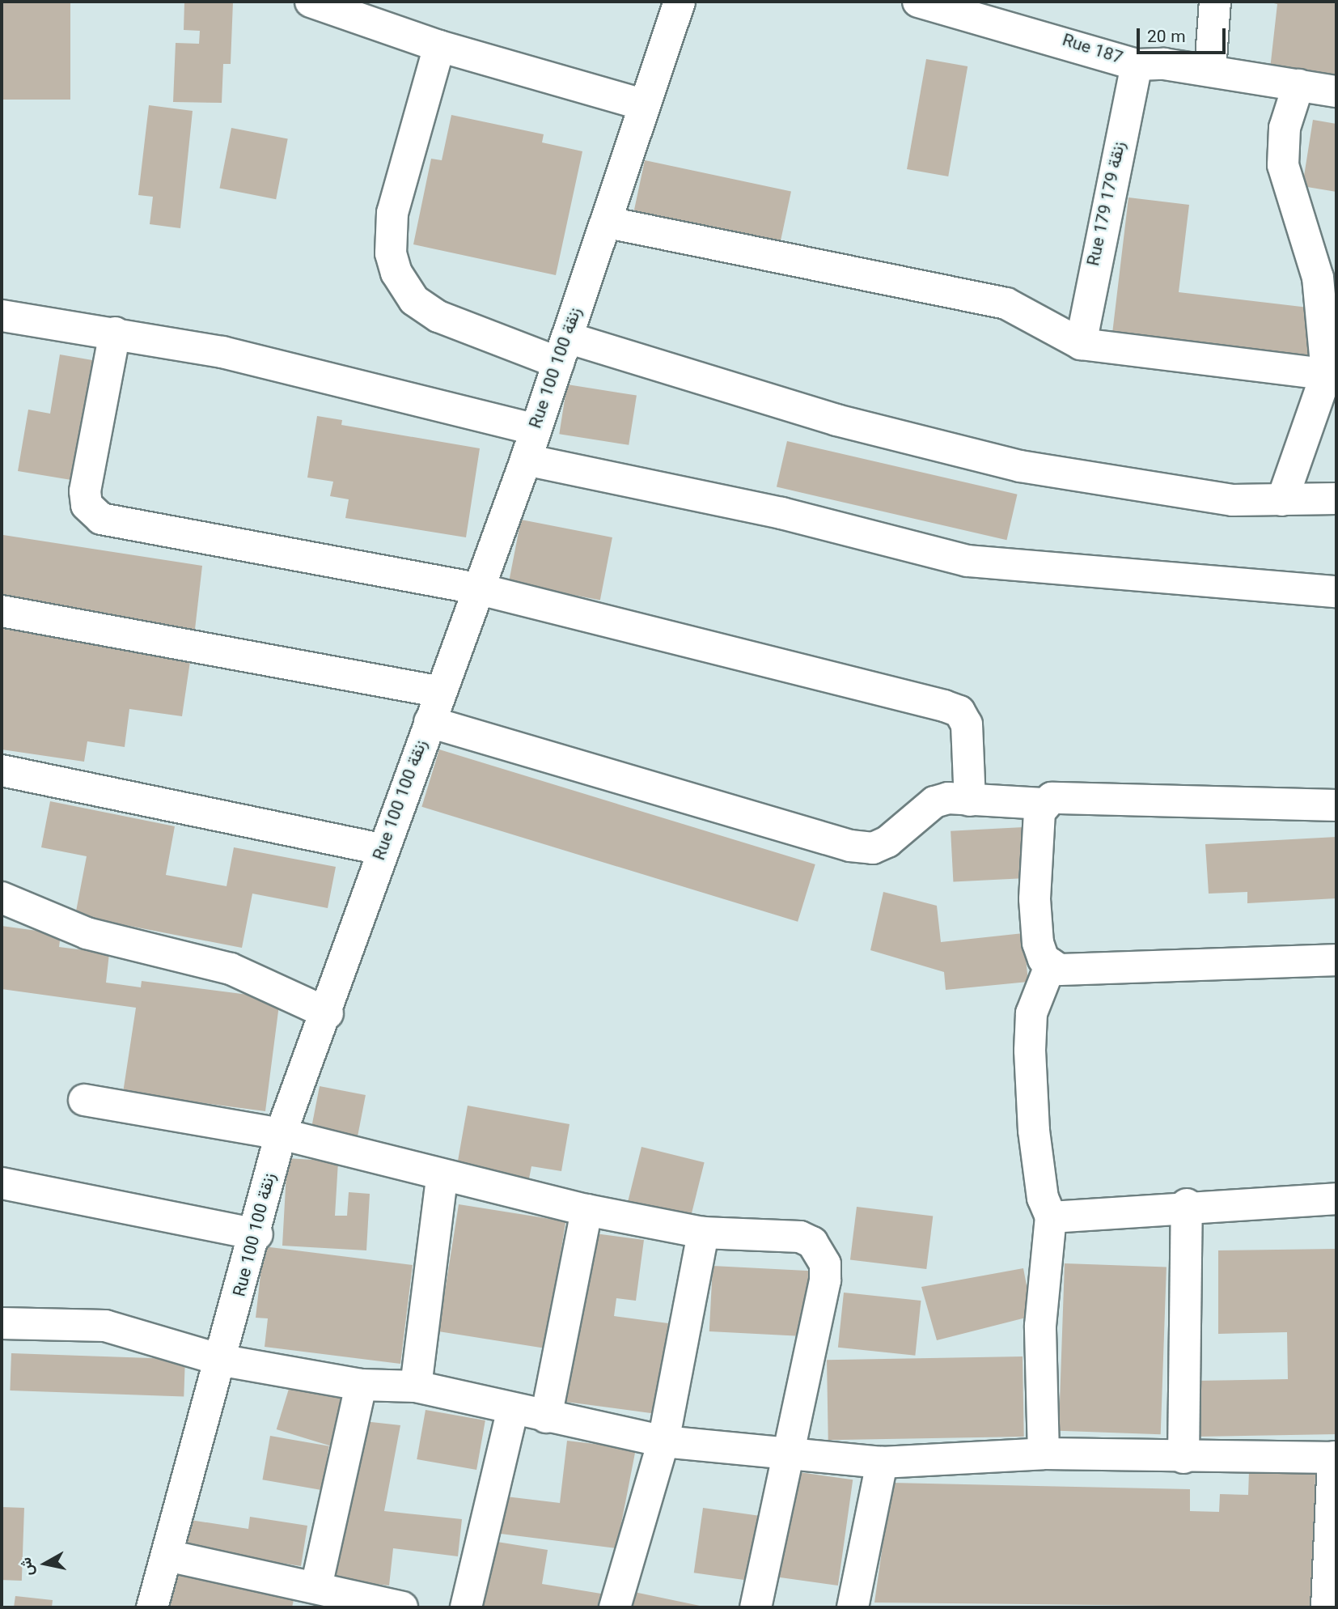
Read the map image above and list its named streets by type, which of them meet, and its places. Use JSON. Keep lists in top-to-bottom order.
{
  "streets": {
    "street": ["Rue 187", "Rue 179 زنقة 179", "Rue 100 زنقة 100"]
  },
  "crossings": [
    ["Rue 187", "Rue 179 زنقة 179"]
  ],
  "scale_bar": "20 m",
  "north": "left"
}
